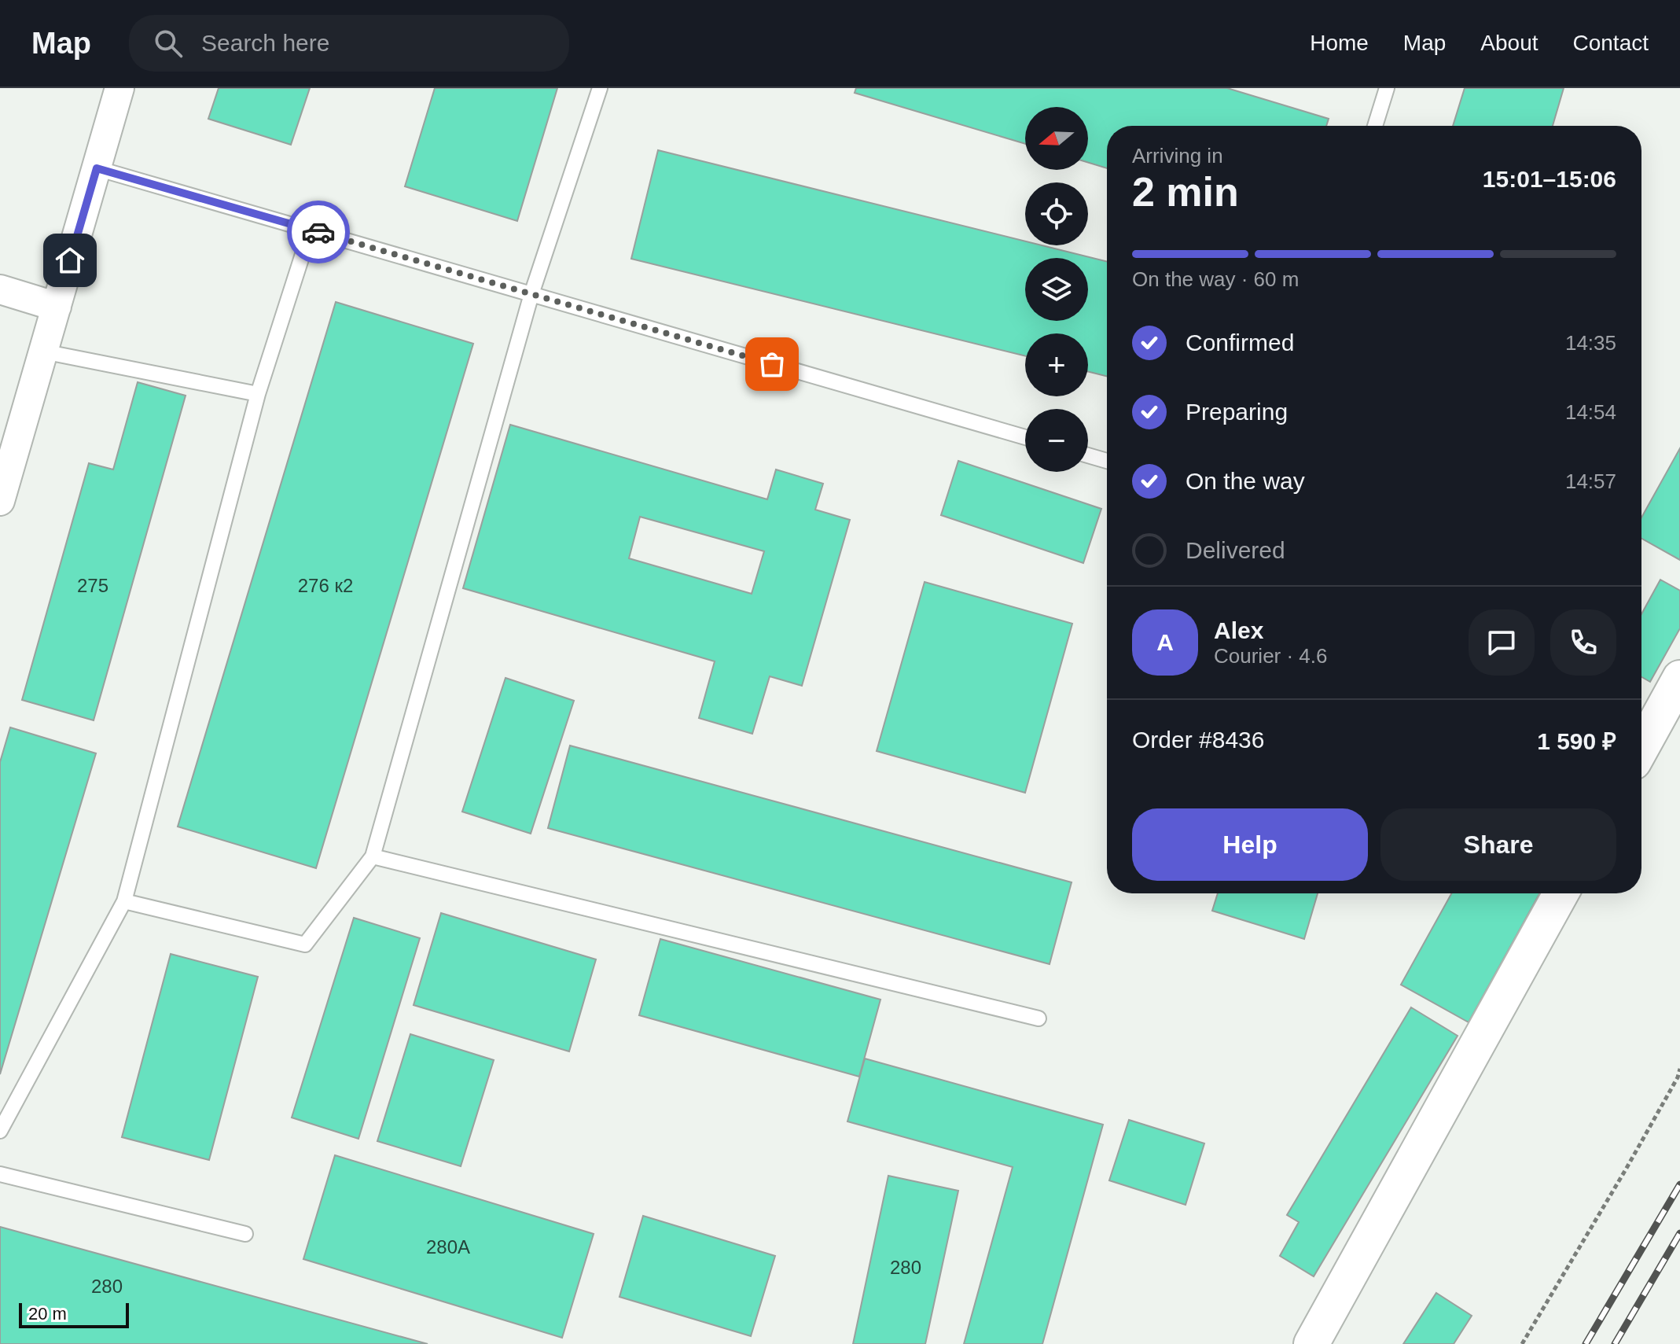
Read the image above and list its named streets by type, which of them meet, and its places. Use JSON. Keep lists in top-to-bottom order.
{
  "house_numbers": [
    "275",
    "276 к2",
    "280А",
    "280",
    "280"
  ],
  "scale_bar": "20 m",
  "north": "left",
  "page": {
    "header": "Map",
    "search": "Search here",
    "nav": [
      "Home",
      "Map",
      "About",
      "Contact"
    ],
    "map_buttons": ["+", "−"],
    "heading": ["2 min", "Arriving in", "15:01–15:06"],
    "panel": [
      "Alex",
      "Courier · 4.6",
      "Order #8436",
      "1 590 ₽"
    ],
    "bar": "On the way · 60 m",
    "list": [
      ["Confirmed", "14:35"],
      ["Preparing", "14:54"],
      ["On the way", "14:57"],
      "Delivered"
    ],
    "round": "A",
    "buttons": ["Help", "Share"],
    "scale": "20 m"
  }
}
